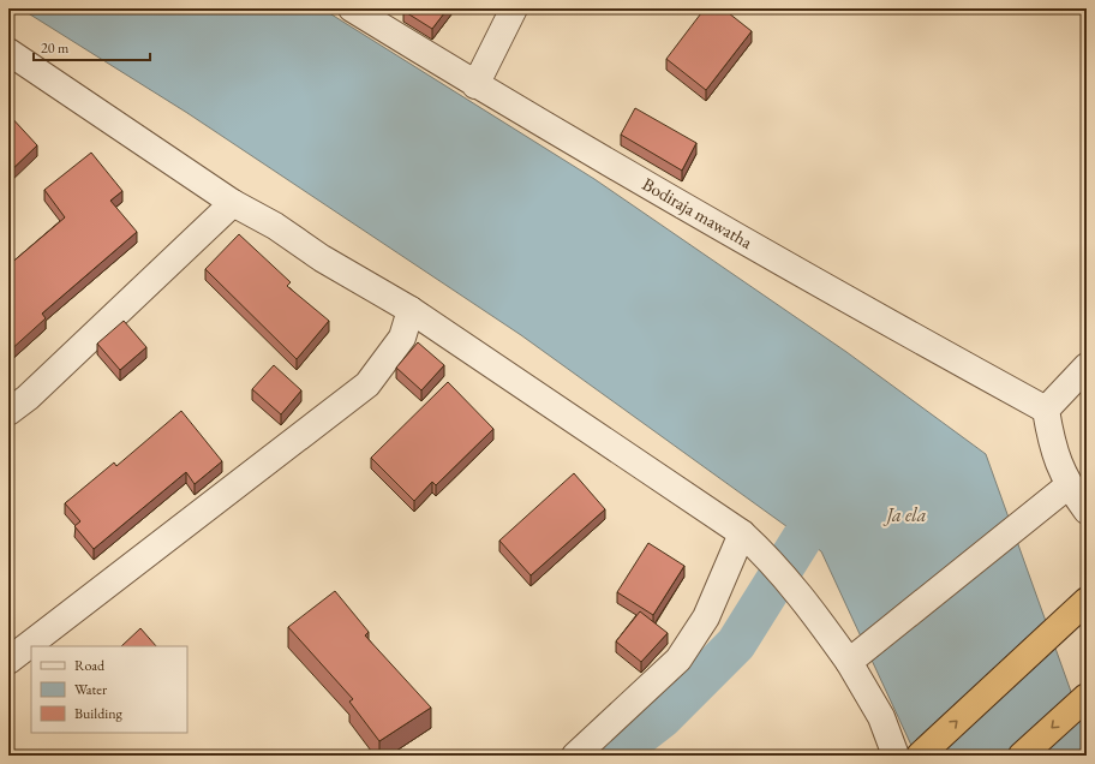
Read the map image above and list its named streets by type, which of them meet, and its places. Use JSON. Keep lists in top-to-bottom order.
{
  "streets": {
    "street": ["Bodiraja mawatha"]
  },
  "water": ["Ja ela"],
  "legend": ["Road", "Water", "Building"],
  "scale_bar": "20 m"
}
